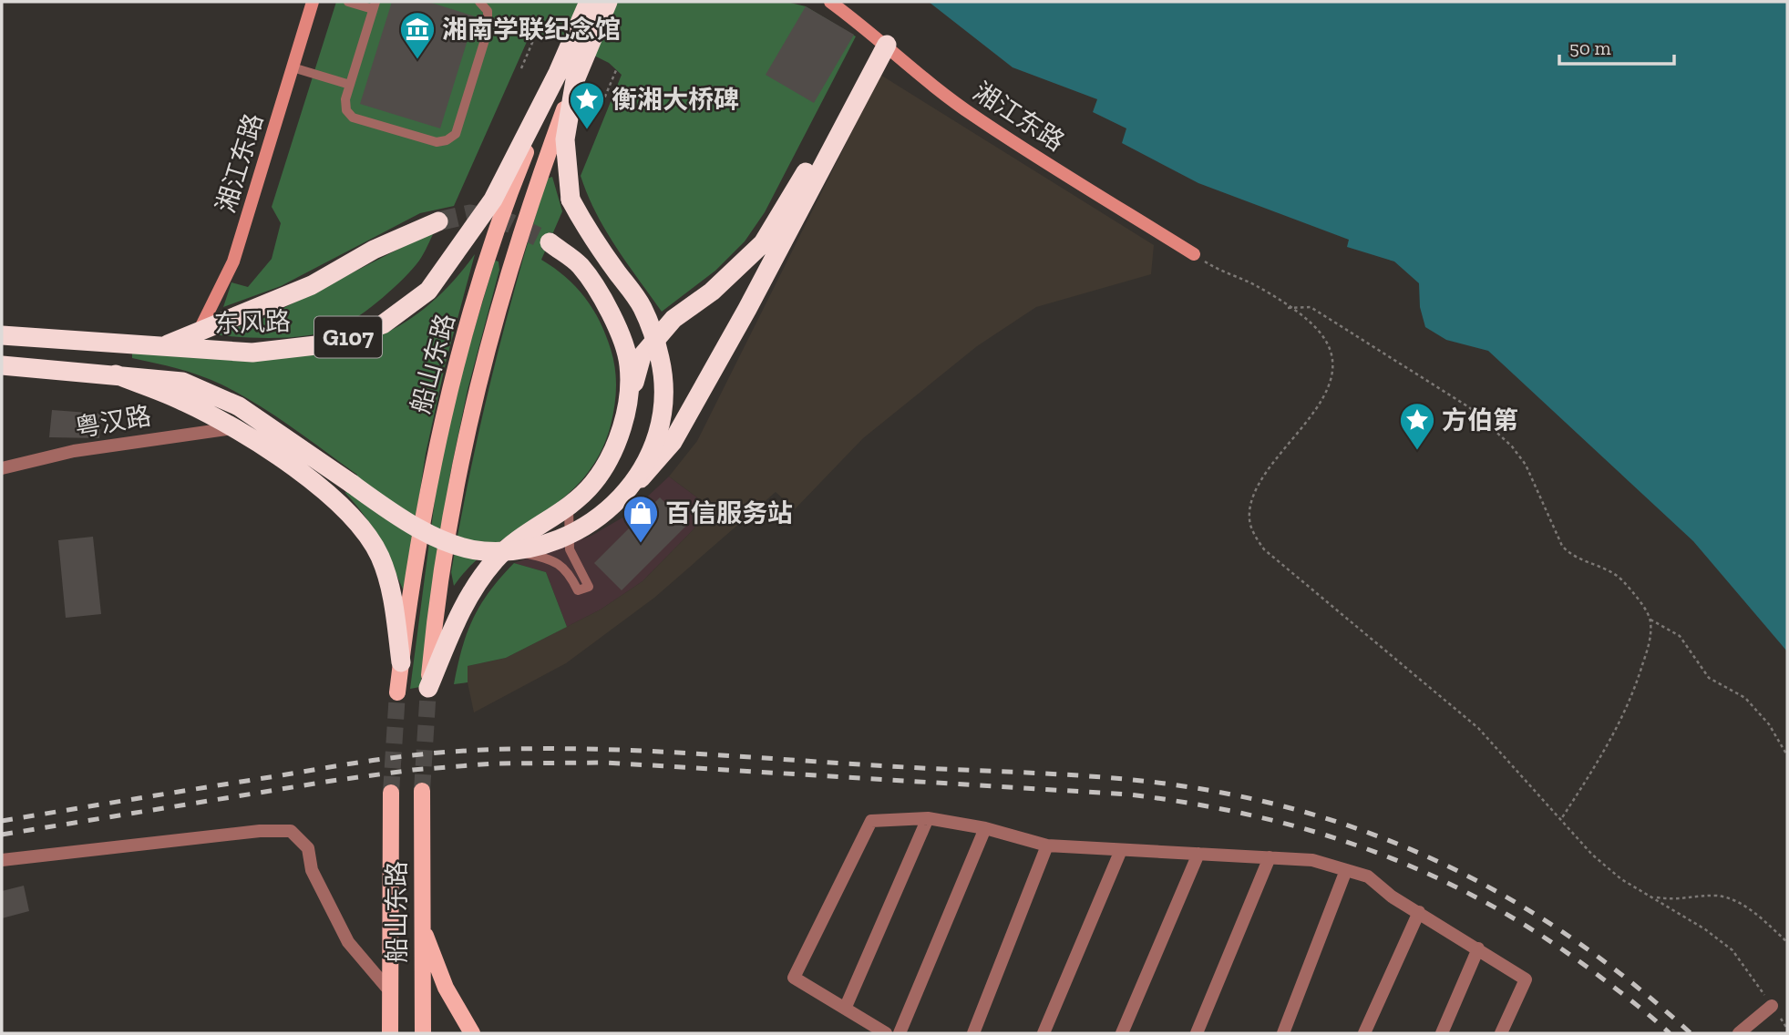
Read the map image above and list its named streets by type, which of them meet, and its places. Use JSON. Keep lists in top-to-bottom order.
{
  "streets": {
    "highway": ["东风路", "G107"],
    "main road": ["船山东路"],
    "street": ["湘江东路", "粤汉路"]
  },
  "crossings": [
    ["东风路", "G107"],
    ["东风路", "船山东路"],
    ["G107", "船山东路"]
  ],
  "places": {
    "museum": ["湘南学联纪念馆"],
    "place": ["衡湘大桥碑", "方伯第"],
    "shop": ["百信服务站"]
  },
  "scale_bar": "50 m"
}
